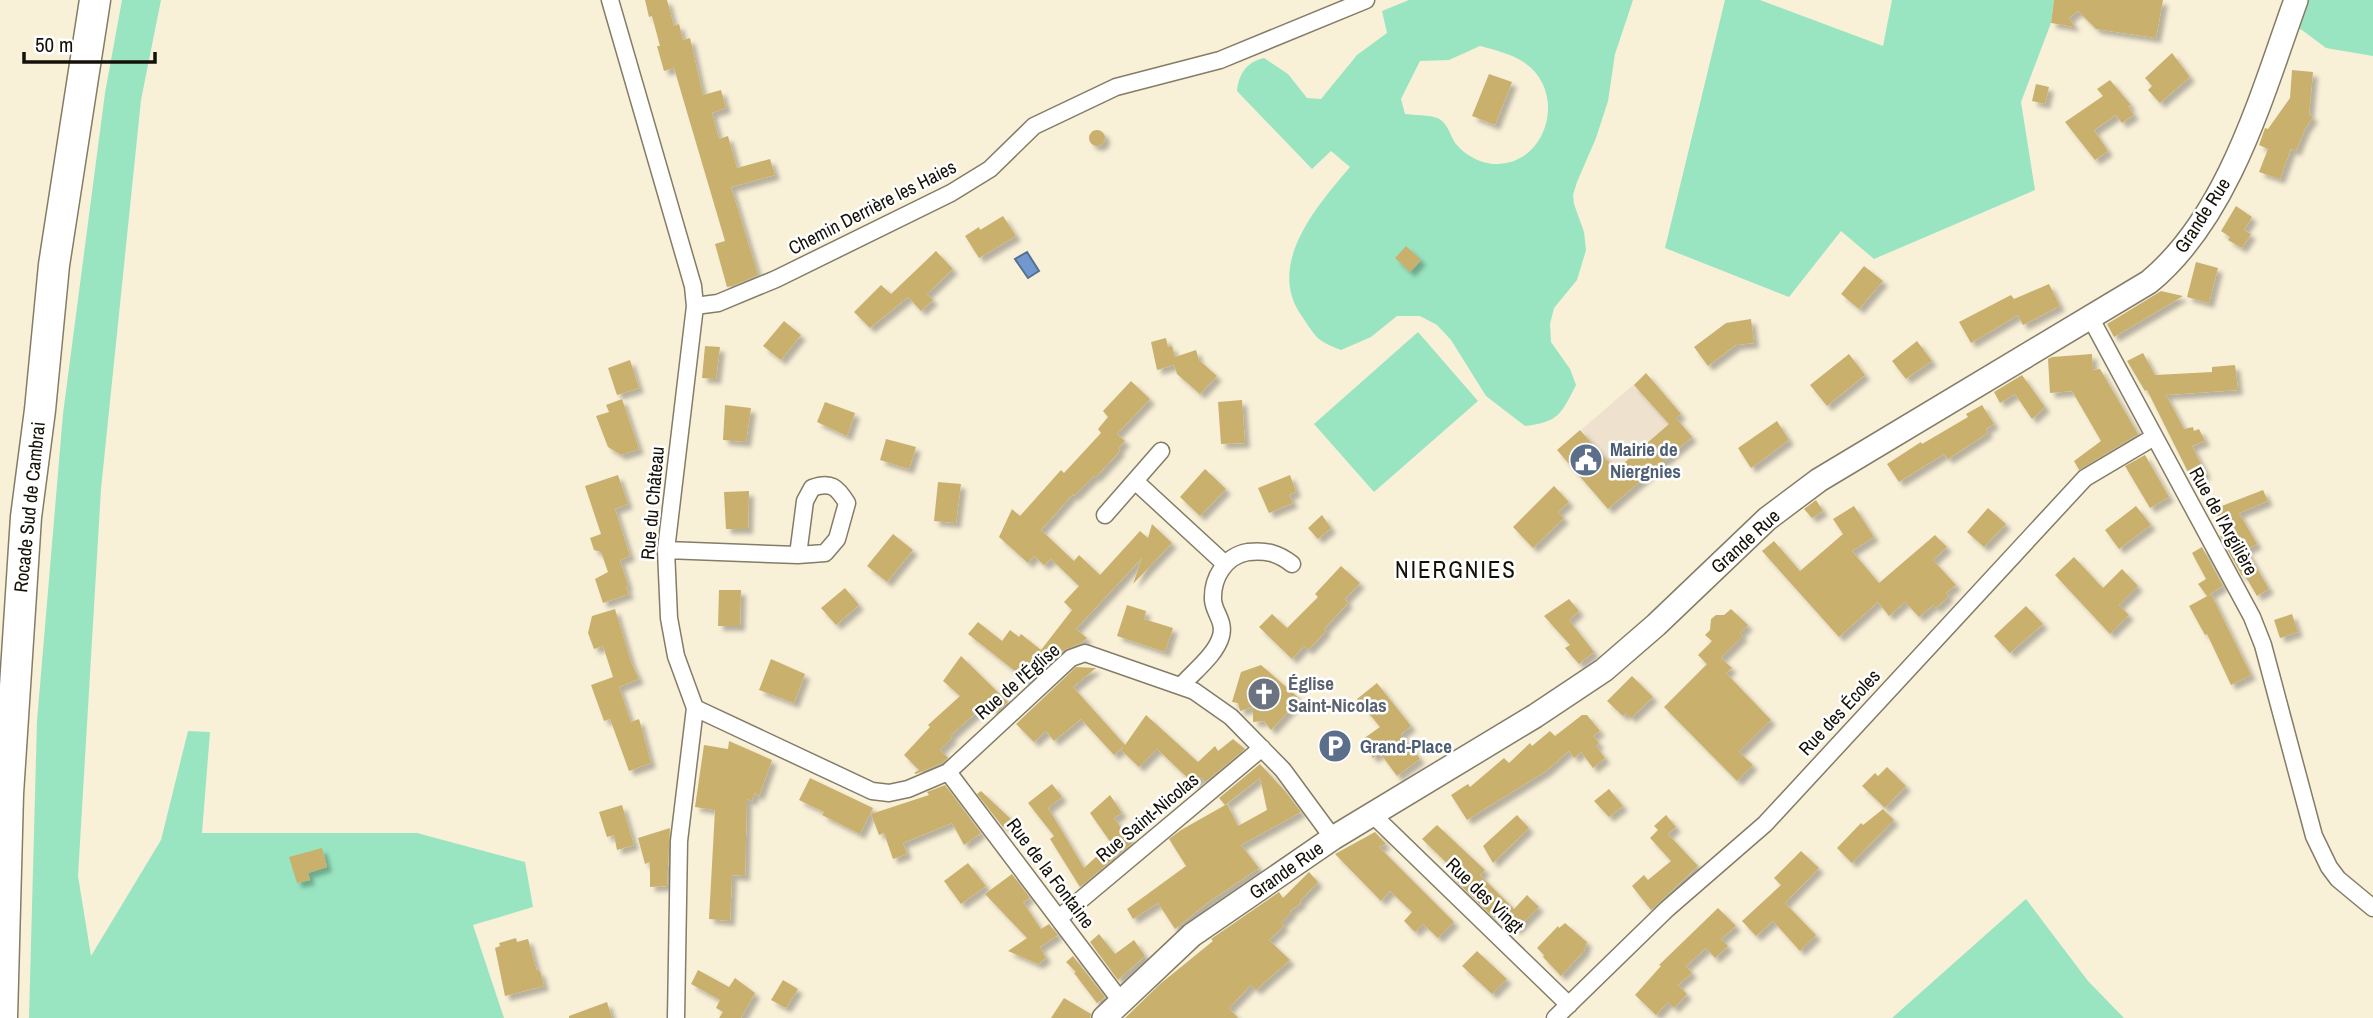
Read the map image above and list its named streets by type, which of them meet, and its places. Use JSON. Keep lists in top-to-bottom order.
{
  "streets": {
    "highway": ["Rocade Sud de Cambrai"],
    "street": [
      "Chemin Derrière les Haies",
      "Grande Rue",
      "Rue du Château",
      "Rue de l'Argilière",
      "Rue de l'Église",
      "Rue des Écoles",
      "Rue Saint-Nicolas",
      "Rue de la Fontaine",
      "Rue des Vingt"
    ]
  },
  "crossings": [
    ["Chemin Derrière les Haies", "Rue du Château"],
    ["Grande Rue", "Rue de l'Argilière"],
    ["Grande Rue", "Rue de l'Église"],
    ["Grande Rue", "Rue de la Fontaine"],
    ["Grande Rue", "Rue des Vingt"],
    ["Rue du Château", "Rue de l'Église"],
    ["Rue de l'Argilière", "Rue des Écoles"],
    ["Rue de l'Église", "Rue Saint-Nicolas"],
    ["Rue de l'Église", "Rue de la Fontaine"],
    ["Rue des Écoles", "Rue des Vingt"],
    ["Rue Saint-Nicolas", "Rue de la Fontaine"]
  ],
  "districts": ["NIERGNIES"],
  "places": {
    "public building": ["Mairie de Niergnies"],
    "church": ["Église Saint-Nicolas"],
    "parking": ["Grand-Place"]
  },
  "scale_bar": "50 m"
}
